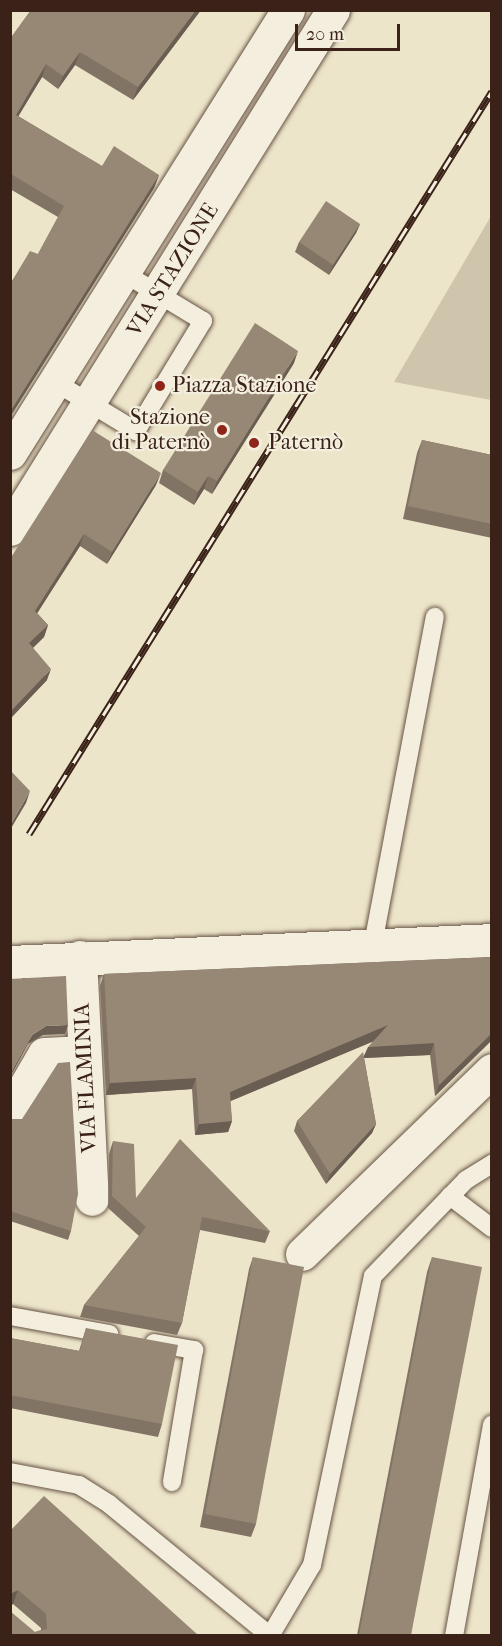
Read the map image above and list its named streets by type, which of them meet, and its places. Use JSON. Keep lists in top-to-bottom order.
{
  "streets": {
    "street": ["VIA STAZIONE", "VIA FLAMINIA"]
  },
  "places": ["Piazza Stazione", "Stazione di Paternò", "Paternò"],
  "scale_bar": "20 m"
}
